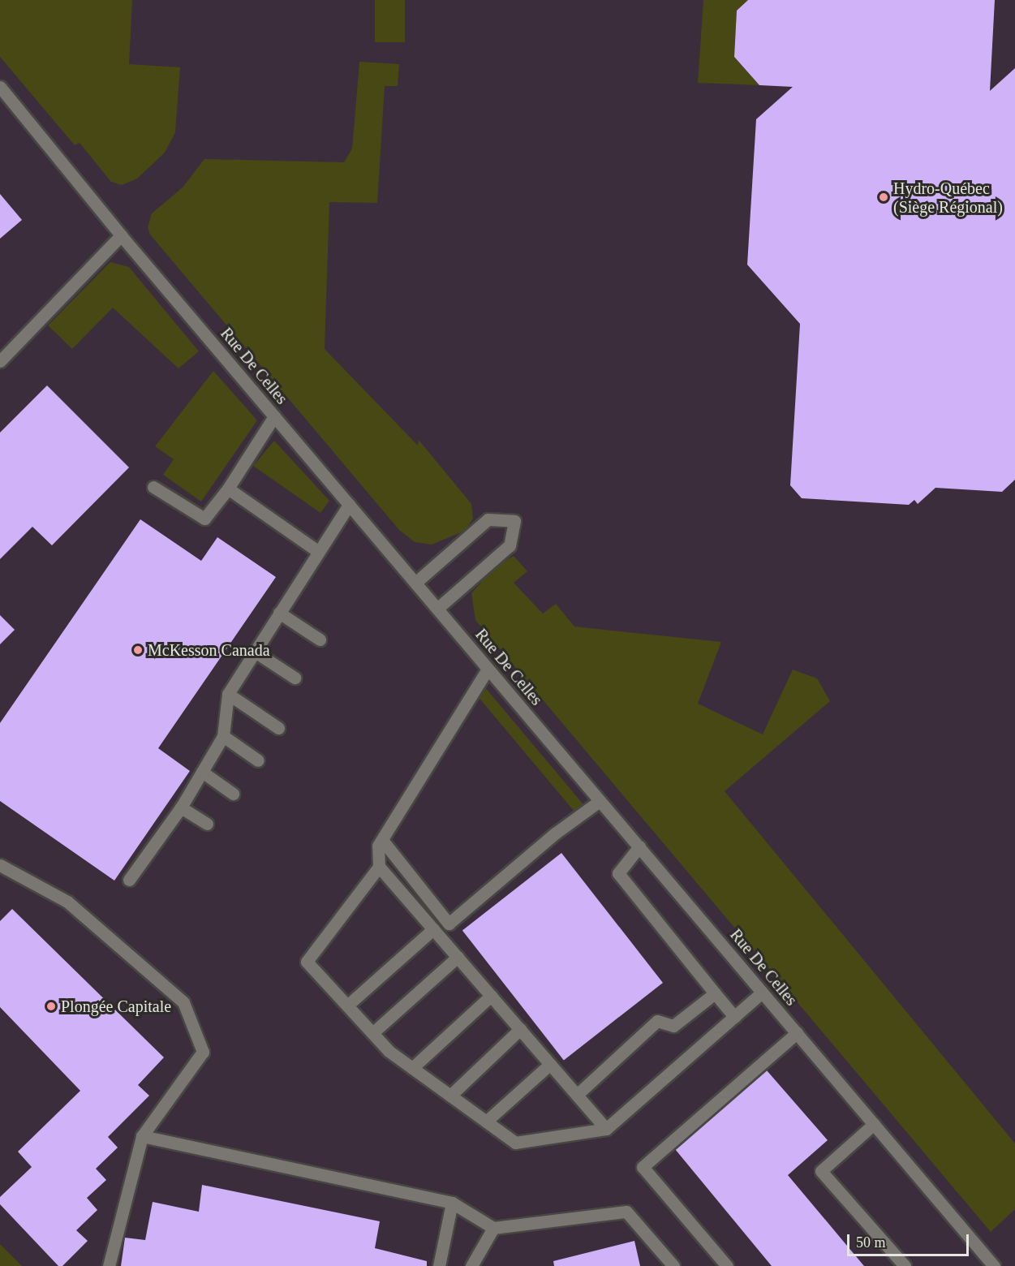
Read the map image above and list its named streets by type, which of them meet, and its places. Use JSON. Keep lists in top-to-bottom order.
{
  "streets": {
    "street": ["Rue De Celles"]
  },
  "places": ["Hydro-Québec (Siège Régional)", "McKesson Canada", "Plongée Capitale"],
  "scale_bar": "50 m"
}
